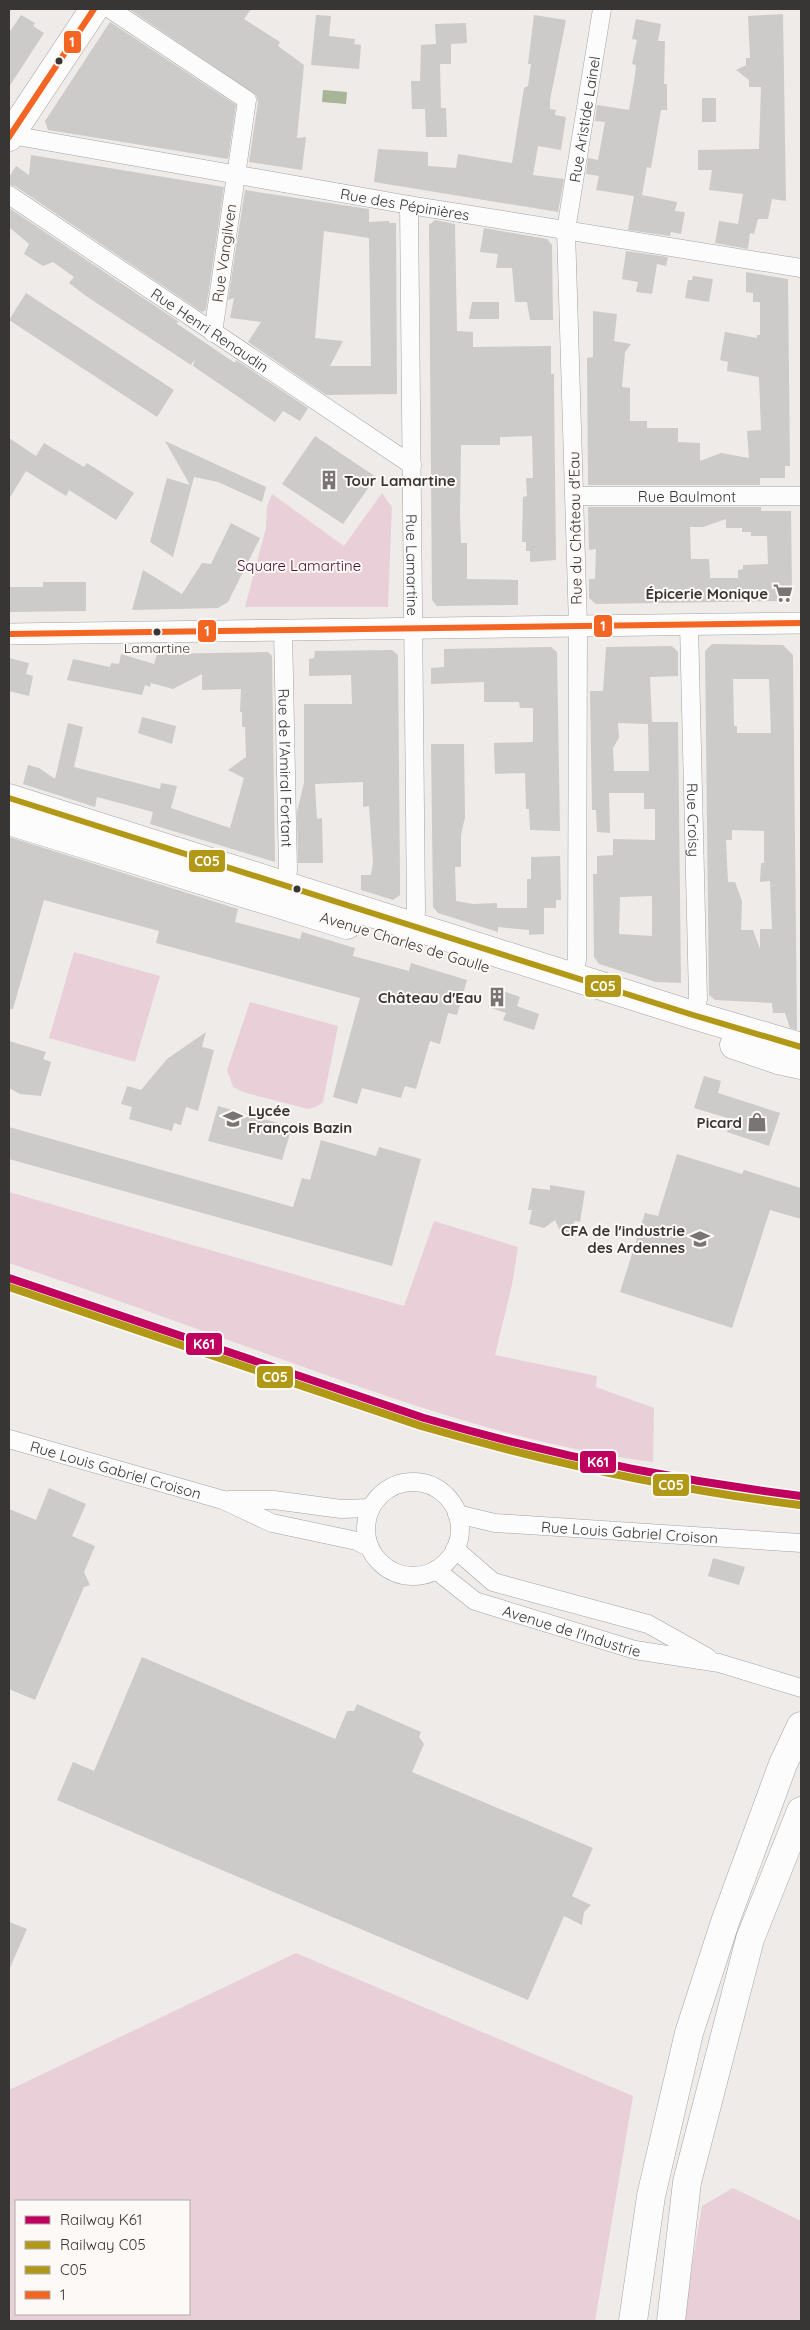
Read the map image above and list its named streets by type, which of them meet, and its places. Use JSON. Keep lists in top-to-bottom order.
{
  "streets": {
    "main road": ["Avenue Charles de Gaulle"],
    "street": [
      "Rue Aristide Lainel",
      "Rue des Pépinières",
      "Rue Vangilven",
      "Rue Henri Renaudin",
      "Rue Baulmont",
      "Rue du Château d'Eau",
      "Rue Lamartine",
      "Rue de l'Amiral Fortant",
      "Rue Croisy",
      "Rue Louis Gabriel Croison",
      "Avenue de l'Industrie"
    ]
  },
  "crossings": [
    ["Rue Aristide Lainel", "Rue des Pépinières"],
    ["Rue Aristide Lainel", "Rue du Château d'Eau"],
    ["Rue des Pépinières", "Rue Vangilven"],
    ["Rue des Pépinières", "Rue du Château d'Eau"],
    ["Rue des Pépinières", "Rue Lamartine"],
    ["Rue Vangilven", "Rue Henri Renaudin"],
    ["Rue Henri Renaudin", "Rue Lamartine"],
    ["Rue Baulmont", "Rue du Château d'Eau"],
    ["Rue du Château d'Eau", "Avenue Charles de Gaulle"],
    ["Rue Lamartine", "Avenue Charles de Gaulle"],
    ["Rue de l'Amiral Fortant", "Avenue Charles de Gaulle"],
    ["Rue Croisy", "Avenue Charles de Gaulle"],
    ["Rue Louis Gabriel Croison", "Avenue de l'Industrie"]
  ],
  "parks": ["Square Lamartine"],
  "places": {
    "building": ["Tour Lamartine", "Château d'Eau"],
    "supermarket": ["Épicerie Monique"],
    "other": ["Lamartine"],
    "school or university": ["Lycée François Bazin", "CFA de l'industrie des Ardennes"],
    "shop": ["Picard"]
  },
  "lines": [
    "transit line 1",
    "transit line C05",
    "rail line K61",
    "rail line C05"
  ],
  "legend": [
    "Railway K61",
    "Railway C05",
    "C05",
    "1"
  ]
}
